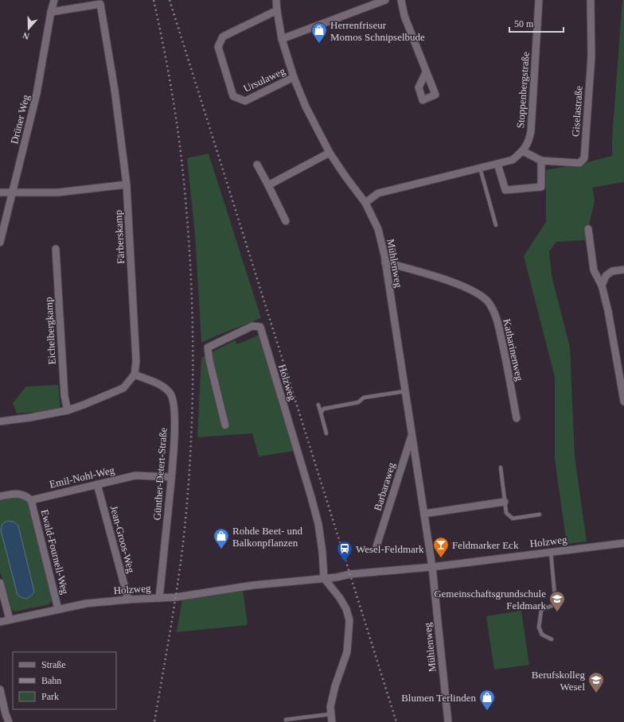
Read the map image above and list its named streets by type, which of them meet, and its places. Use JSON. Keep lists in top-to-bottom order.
{
  "streets": {
    "street": [
      "Ursulaweg",
      "Stoppenbergstraße",
      "Giselastraße",
      "Drüner Weg",
      "Färberskamp",
      "Mühlenweg",
      "Eichelbergkamp",
      "Katharinenweg",
      "Holzweg",
      "Günther-Detert-Straße",
      "Emil-Nohl-Weg",
      "Barbaraweg",
      "Jean-Groos-Weg",
      "Ewald-Fournell-Weg"
    ]
  },
  "crossings": [
    ["Ursulaweg", "Mühlenweg"],
    ["Stoppenbergstraße", "Giselastraße"],
    ["Stoppenbergstraße", "Mühlenweg"],
    ["Drüner Weg", "Färberskamp"],
    ["Färberskamp", "Günther-Detert-Straße"],
    ["Mühlenweg", "Katharinenweg"],
    ["Mühlenweg", "Holzweg"],
    ["Mühlenweg", "Barbaraweg"],
    ["Holzweg", "Günther-Detert-Straße"],
    ["Holzweg", "Jean-Groos-Weg"],
    ["Holzweg", "Ewald-Fournell-Weg"],
    ["Günther-Detert-Straße", "Emil-Nohl-Weg"],
    ["Emil-Nohl-Weg", "Jean-Groos-Weg"],
    ["Emil-Nohl-Weg", "Ewald-Fournell-Weg"]
  ],
  "places": {
    "shop": ["Herrenfriseur Momos Schnipselbude", "Rohde Beet- und Balkonpflanzen", "Blumen Terlinden"],
    "bar": ["Feldmarker Eck"],
    "station": ["Wesel-Feldmark"],
    "school or university": ["Gemeinschaftsgrundschule Feldmark", "Berufskolleg Wesel"]
  },
  "legend": ["Straße", "Bahn", "Park"],
  "scale_bar": "50 m",
  "north": "bottom"
}
